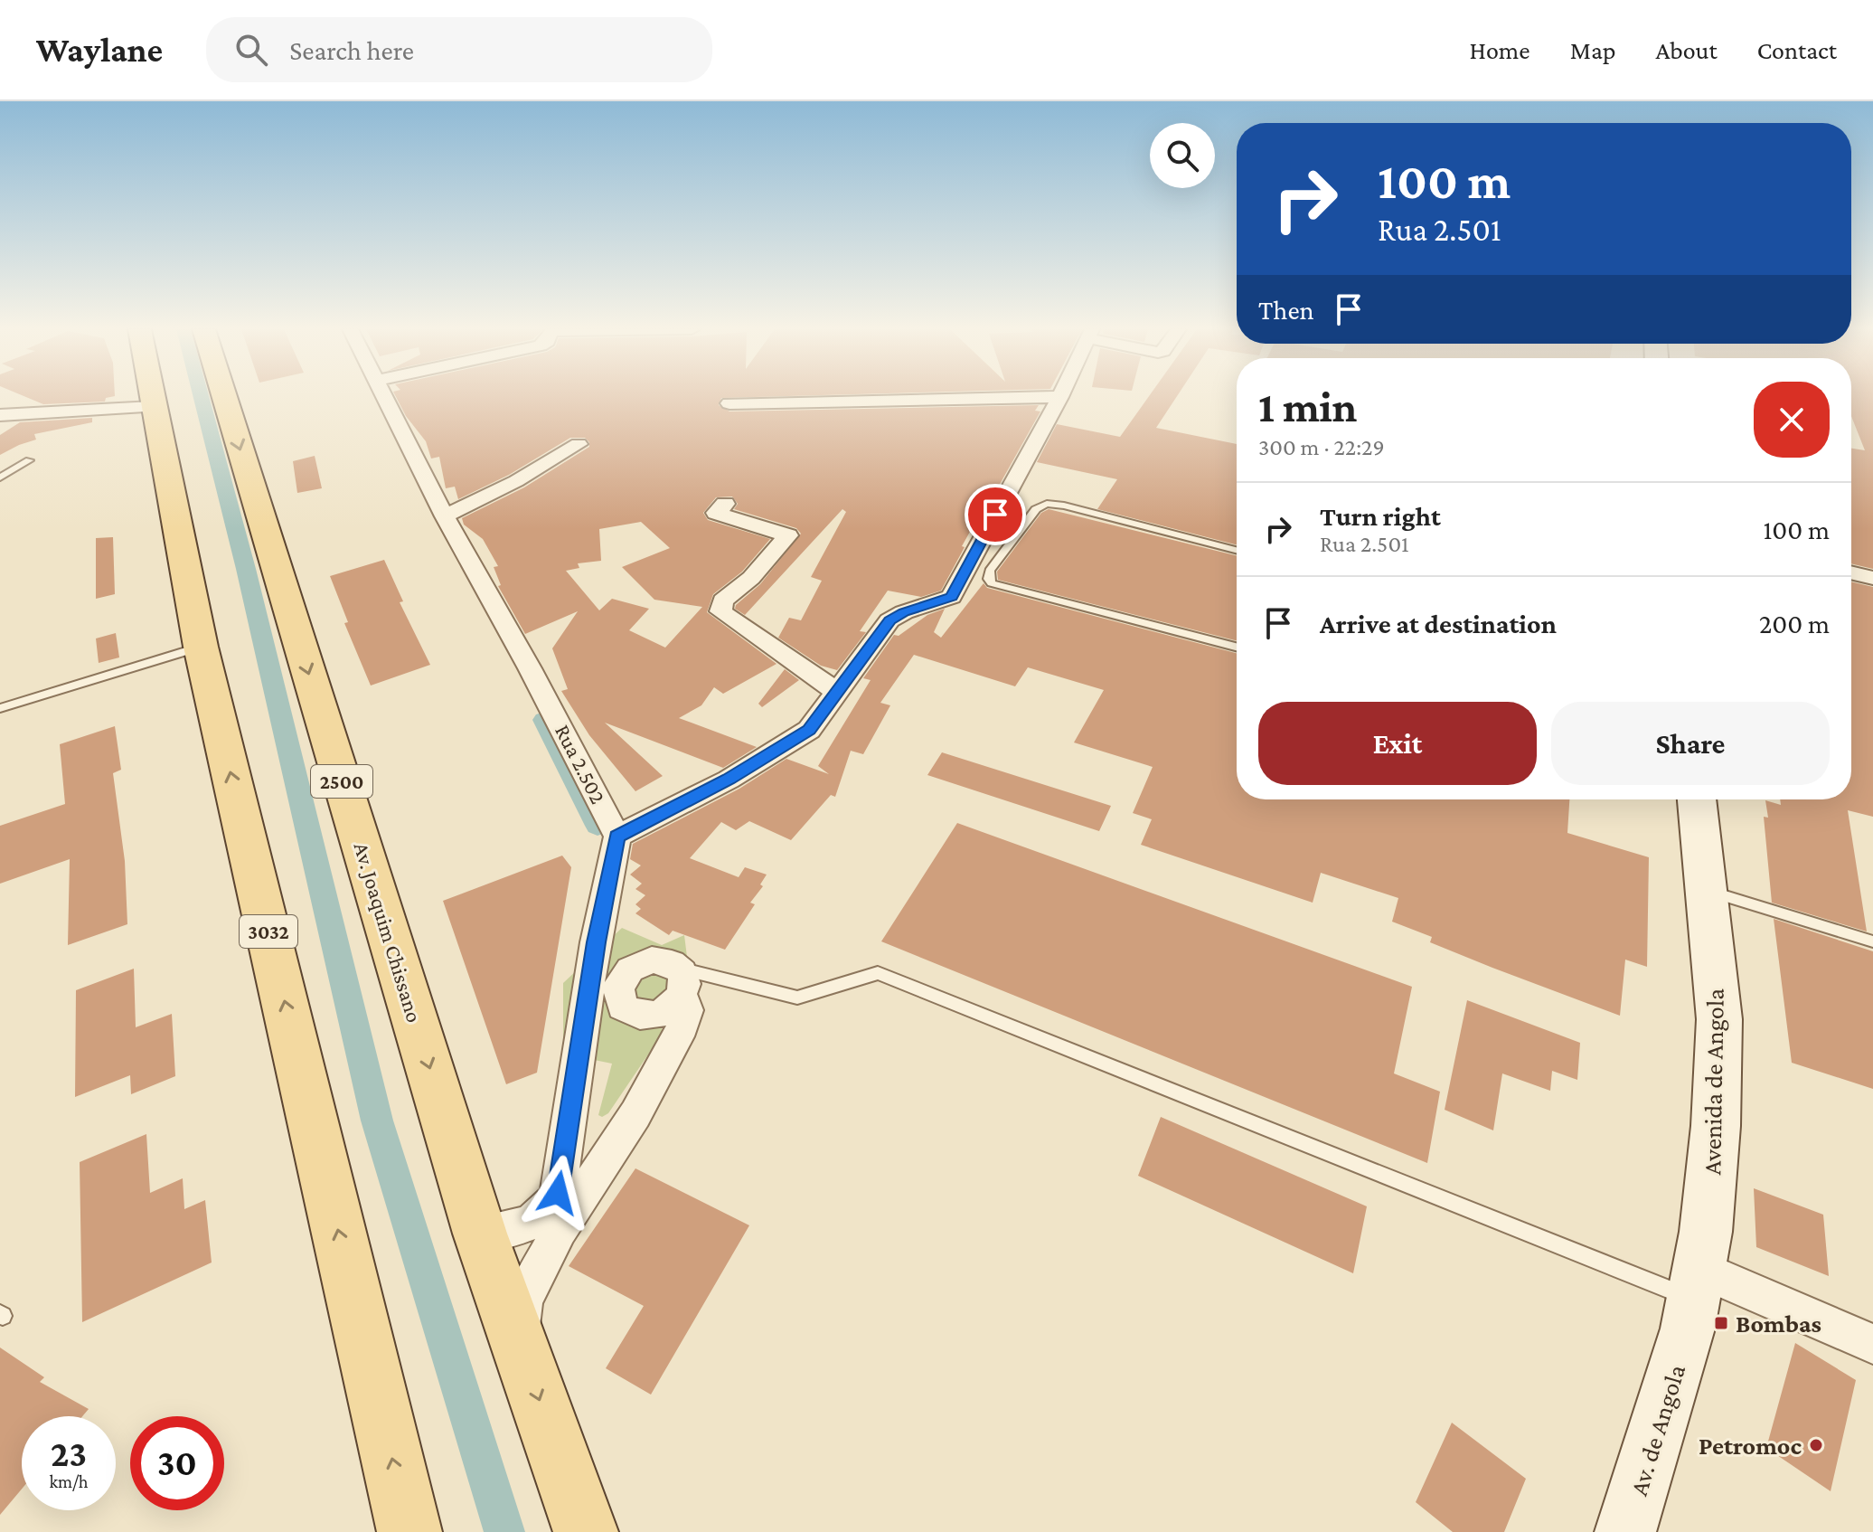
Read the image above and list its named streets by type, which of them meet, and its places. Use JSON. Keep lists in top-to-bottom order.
{
  "streets": {
    "main road": [
      "2500",
      "3032",
      "Av. Joaquim Chissano",
      "Avenida de Angola",
      "Av. de Angola"
    ],
    "street": ["Rua 2.502"]
  },
  "crossings": [
    ["Avenida de Angola", "Av. de Angola"]
  ],
  "places": {
    "transit": ["Bombas"],
    "other": ["Petromoc"]
  },
  "page": {
    "header": "Waylane",
    "search": "Search here",
    "nav": [
      "Home",
      "Map",
      "About",
      "Contact"
    ],
    "turn": ["100 m", "Rua 2.501"],
    "then": "Then",
    "heading": ["1 min", "300 m · 22:29"],
    "list": [
      {
        "name": "Turn right",
        "note": "Rua 2.501",
        "value": "100 m"
      },
      {
        "name": "Arrive at destination",
        "value": "200 m"
      }
    ],
    "buttons": ["Exit", "Share"],
    "speed": "23 km/h",
    "limit": "30"
  }
}
